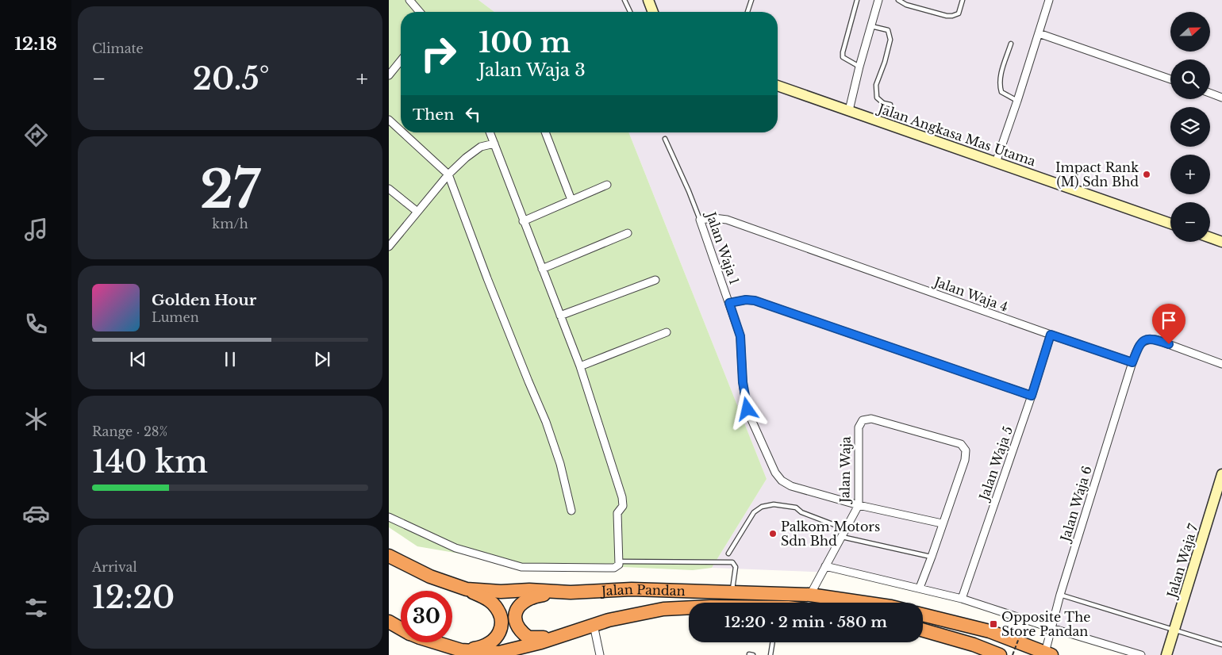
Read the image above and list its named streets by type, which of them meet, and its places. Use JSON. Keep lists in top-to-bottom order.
{
  "streets": {
    "highway": ["Jalan Pandan"],
    "street": [
      "Jalan Angkasa Mas Utama",
      "Jalan Waja 1",
      "Jalan Waja 4",
      "Jalan Waja 5",
      "Jalan Waja",
      "Jalan Waja 6",
      "Jalan Waja 7"
    ]
  },
  "crossings": [
    ["Jalan Waja 1", "Jalan Waja 4"],
    ["Jalan Waja 1", "Jalan Waja"],
    ["Jalan Waja 4", "Jalan Waja 5"],
    ["Jalan Waja 4", "Jalan Waja 6"],
    ["Jalan Waja", "Jalan Pandan"]
  ],
  "places": {
    "other": ["Impact Rank (M) Sdn Bhd", "Palkom Motors Sdn Bhd"],
    "transit": ["Opposite The Store Pandan"]
  },
  "north": "right",
  "page": {
    "tabs": "12:18",
    "tile": [
      "Climate",
      ["27", "km/h"],
      ["Range · 28%", "140 km"],
      ["Arrival", "12:20"]
    ],
    "map_buttons": ["+", "−"],
    "turn": ["100 m", "Jalan Waja 3"],
    "heat": ["−", "20.5°", "+"],
    "then": "Then",
    "song": ["Golden Hour", "Lumen"],
    "limit": "30",
    "trip": "12:20 · 2 min · 580 m"
  }
}
